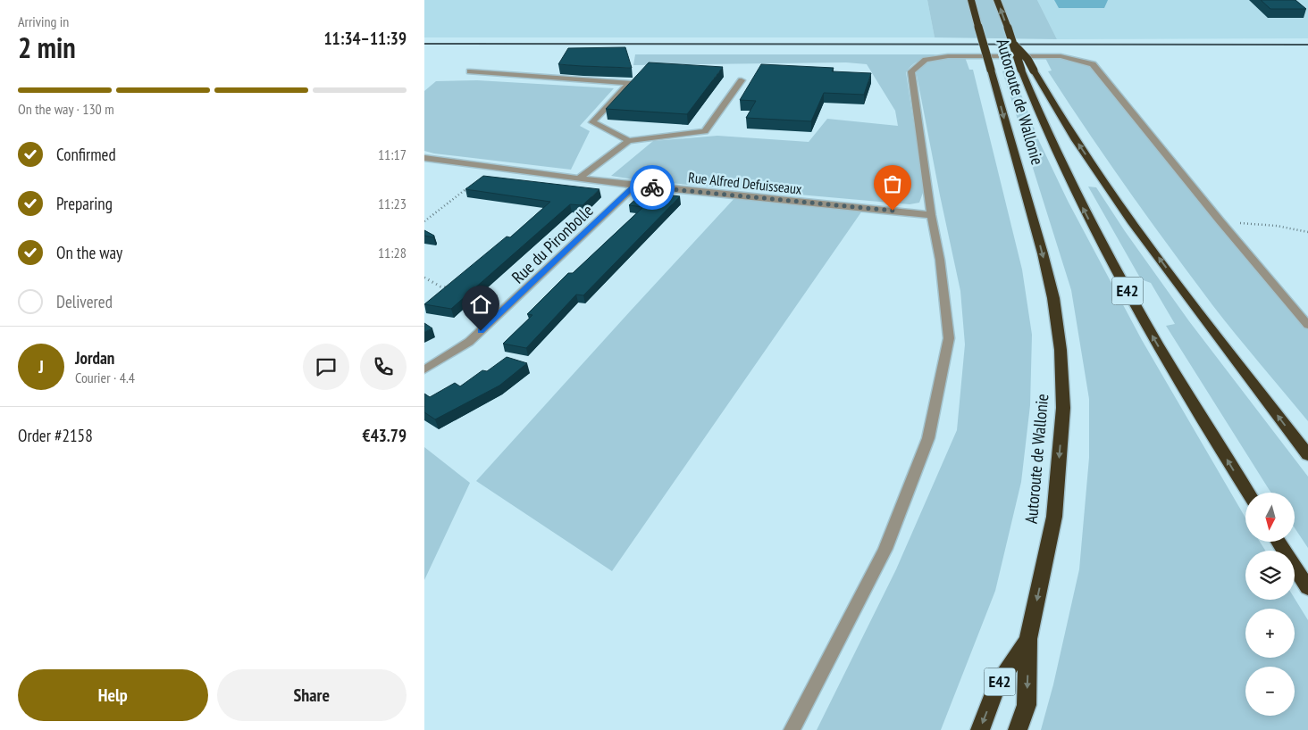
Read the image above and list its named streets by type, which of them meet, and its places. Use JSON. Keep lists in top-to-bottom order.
{
  "streets": {
    "highway": ["Autoroute de Wallonie", "E42"],
    "street": ["Rue Alfred Defuisseaux", "Rue du Pironbolle"]
  },
  "crossings": [
    ["Rue Alfred Defuisseaux", "Rue du Pironbolle"]
  ],
  "north": "bottom",
  "page": {
    "heading": ["2 min", "Arriving in", "11:34–11:39"],
    "panel": [
      "Jordan",
      "Courier · 4.4",
      "Order #2158",
      "€43.79"
    ],
    "bar": "On the way · 130 m",
    "list": [
      ["Confirmed", "11:17"],
      ["Preparing", "11:23"],
      ["On the way", "11:28"],
      "Delivered"
    ],
    "round": "J",
    "map_buttons": ["+", "−"],
    "buttons": ["Help", "Share"]
  }
}
